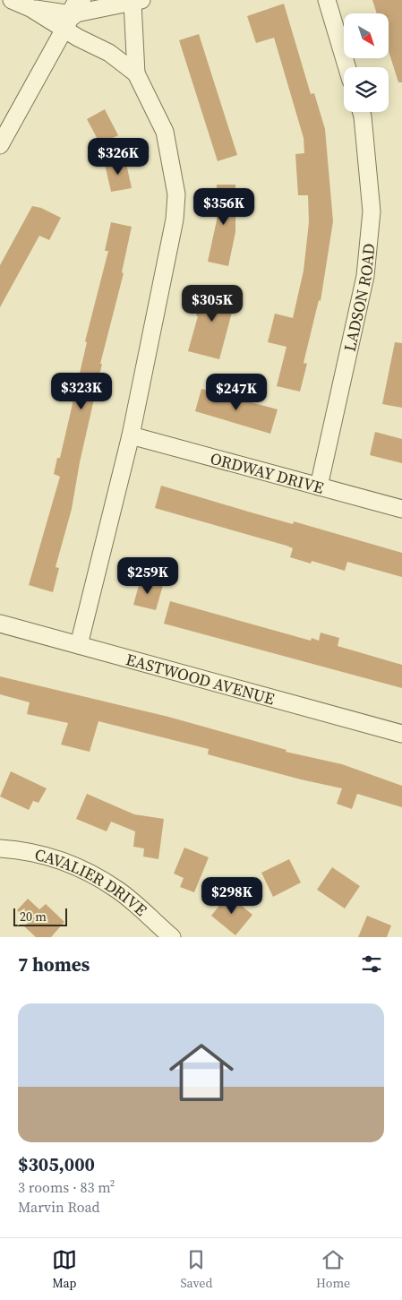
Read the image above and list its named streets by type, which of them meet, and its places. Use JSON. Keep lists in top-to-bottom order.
{
  "streets": {
    "street": [
      "LADSON ROAD",
      "ORDWAY DRIVE",
      "EASTWOOD AVENUE",
      "CAVALIER DRIVE"
    ]
  },
  "crossings": [
    ["LADSON ROAD", "ORDWAY DRIVE"]
  ],
  "scale_bar": "20 m",
  "north": "bottom right",
  "page": {
    "price": [
      "$326K",
      "$356K",
      "$305K",
      "$323K",
      "$247K",
      "$259K",
      "$298K"
    ],
    "scale": "20 m",
    "heading": "7 homes",
    "list": [
      {
        "name": "$305,000",
        "note": "3 rooms · 83 m² · Marvin Road"
      }
    ],
    "tabs": ["Map", "Saved", "Home"]
  }
}
